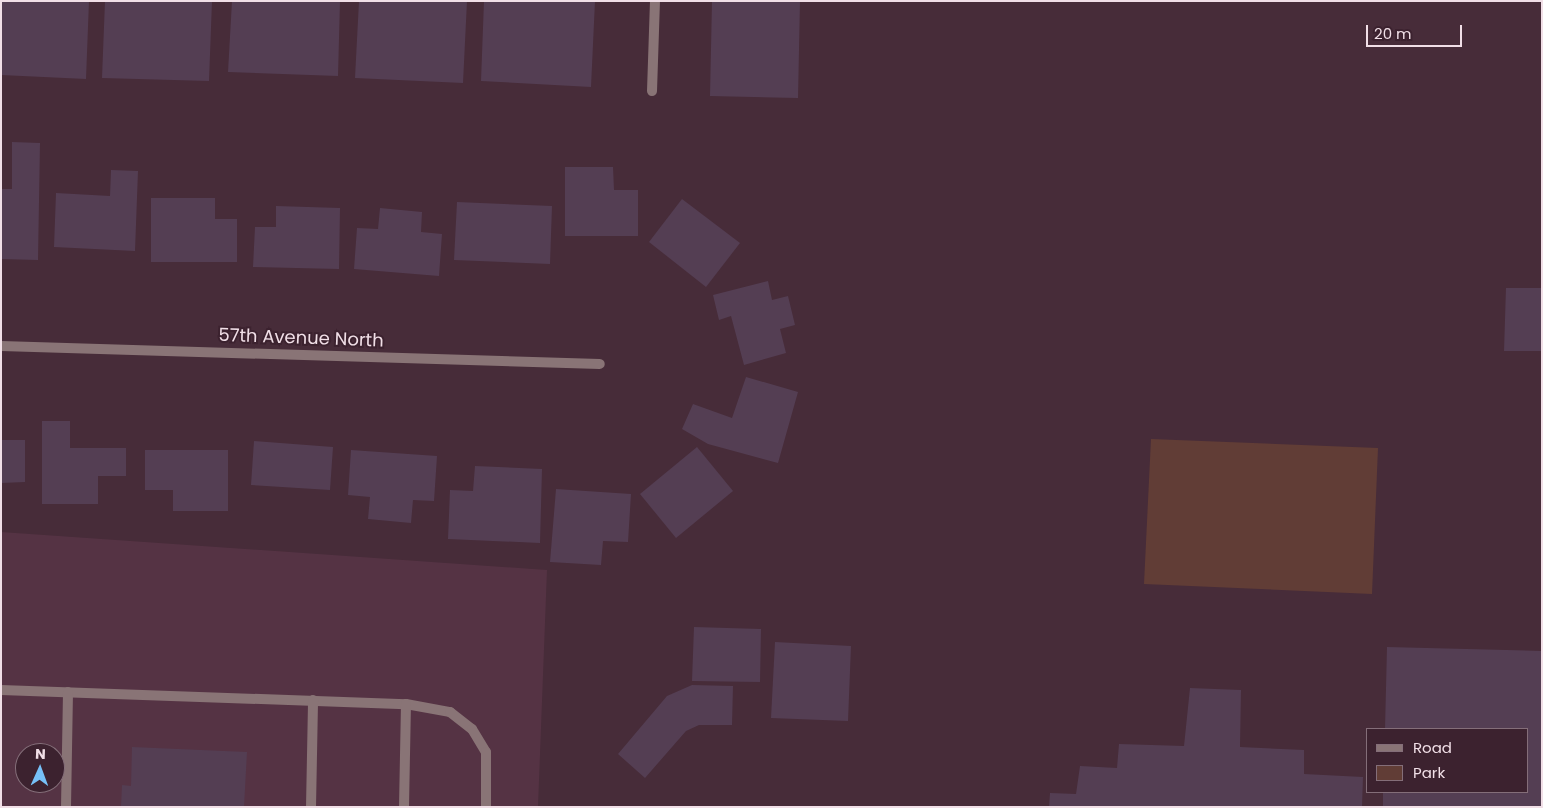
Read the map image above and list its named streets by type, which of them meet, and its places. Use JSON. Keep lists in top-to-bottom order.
{
  "streets": {
    "street": ["57th Avenue North"]
  },
  "legend": ["Road", "Park"],
  "scale_bar": "20 m",
  "north": "top"
}
